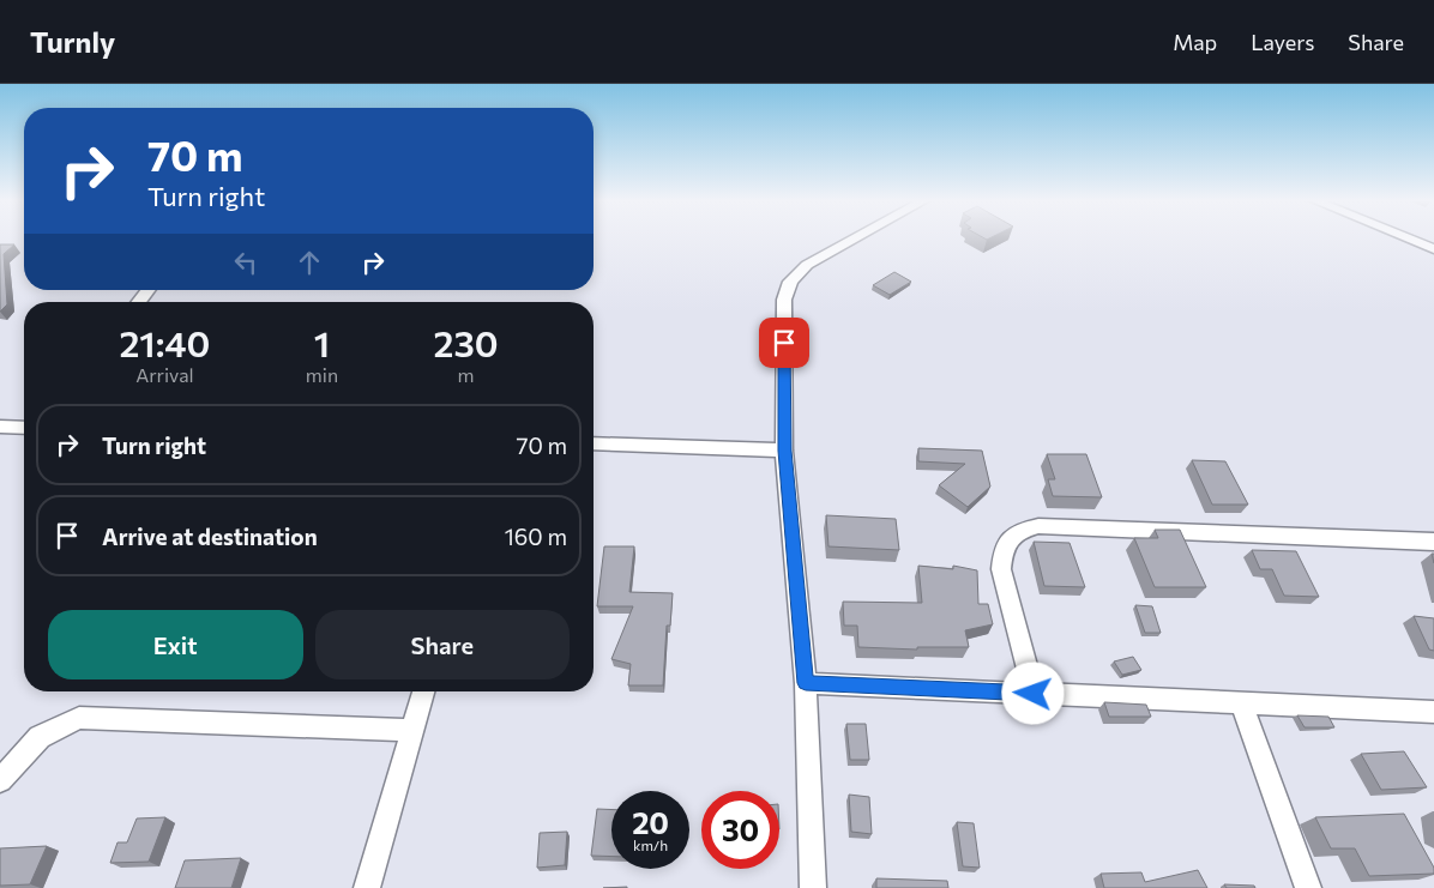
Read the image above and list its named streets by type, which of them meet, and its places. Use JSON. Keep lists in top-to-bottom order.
{
  "page": {
    "header": "Turnly",
    "nav": ["Map", "Layers", "Share"],
    "turn": ["70 m", "Turn right"],
    "eta": [
      "21:40",
      "Arrival",
      "1",
      "min",
      "230",
      "m"
    ],
    "list": [
      {
        "name": "Turn right",
        "value": "70 m"
      },
      {
        "name": "Arrive at destination",
        "value": "160 m"
      }
    ],
    "buttons": ["Exit", "Share"],
    "speed": "20 km/h",
    "limit": "30"
  }
}
